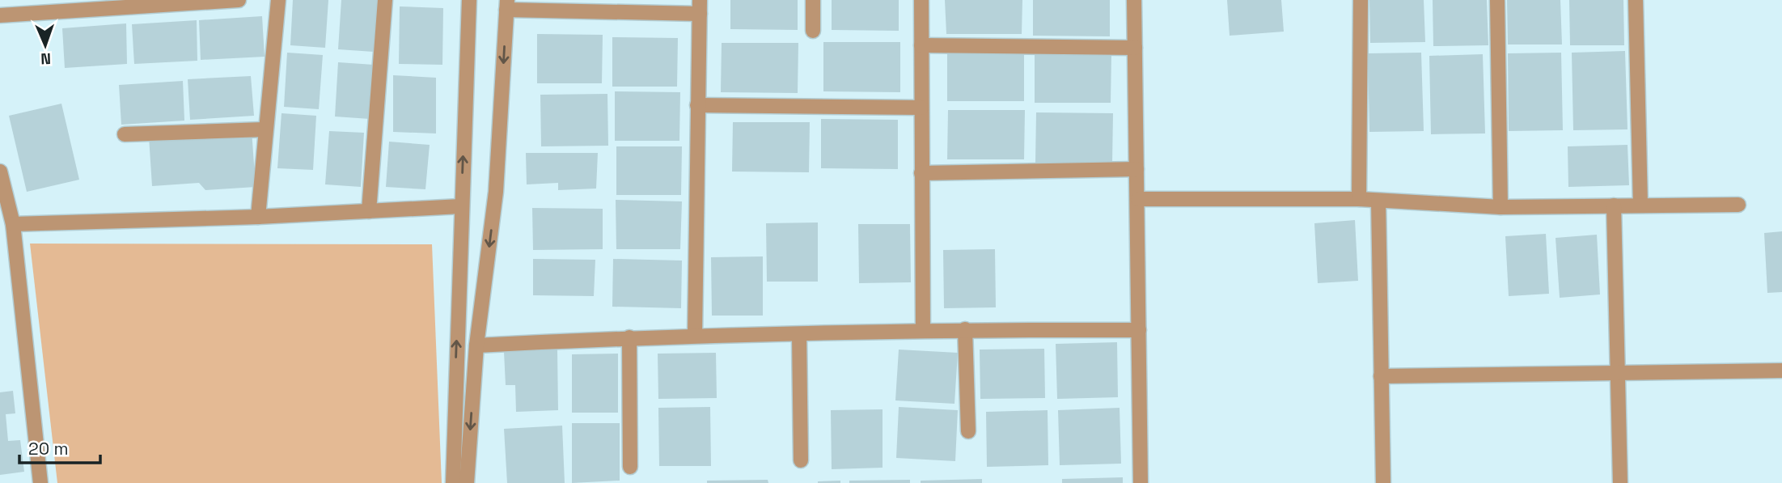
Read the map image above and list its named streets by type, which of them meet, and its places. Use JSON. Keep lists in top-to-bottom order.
{
  "scale_bar": "20 m",
  "north": "bottom"
}
